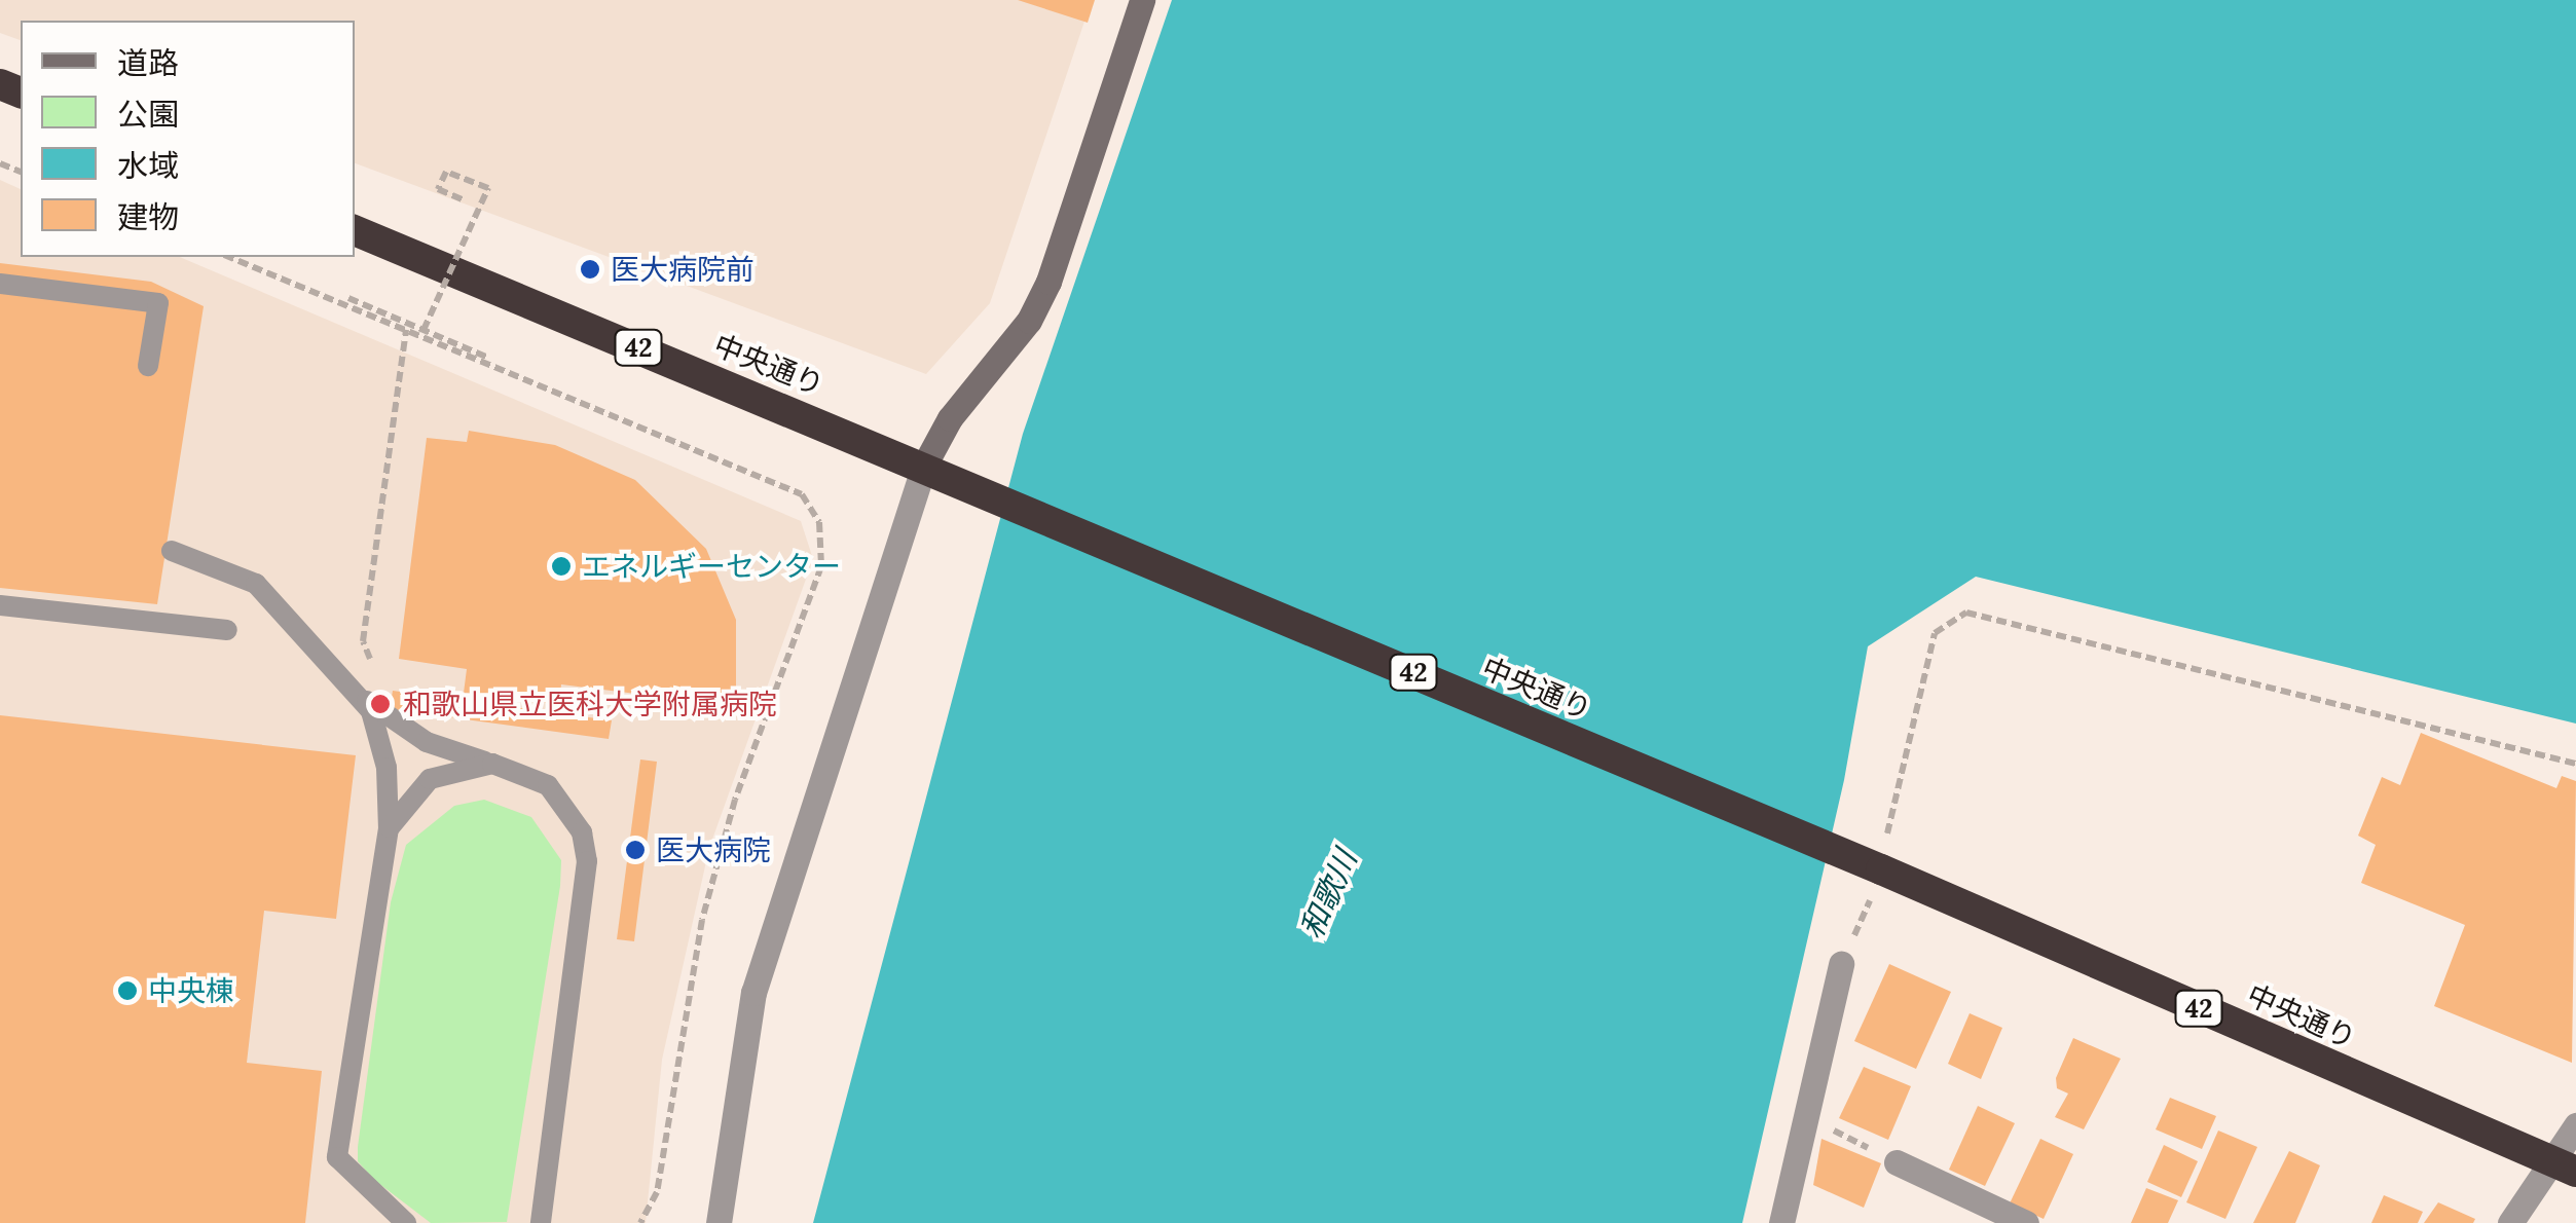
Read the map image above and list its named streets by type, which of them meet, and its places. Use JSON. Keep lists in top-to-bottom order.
{
  "streets": {
    "highway": ["42", "中央通り"]
  },
  "water": ["和歌川"],
  "places": [
    "医大病院前",
    "エネルギーセンター",
    "和歌山県立医科大学附属病院",
    "医大病院",
    "中央棟"
  ],
  "legend": [
    "道路",
    "公園",
    "水域",
    "建物"
  ]
}
